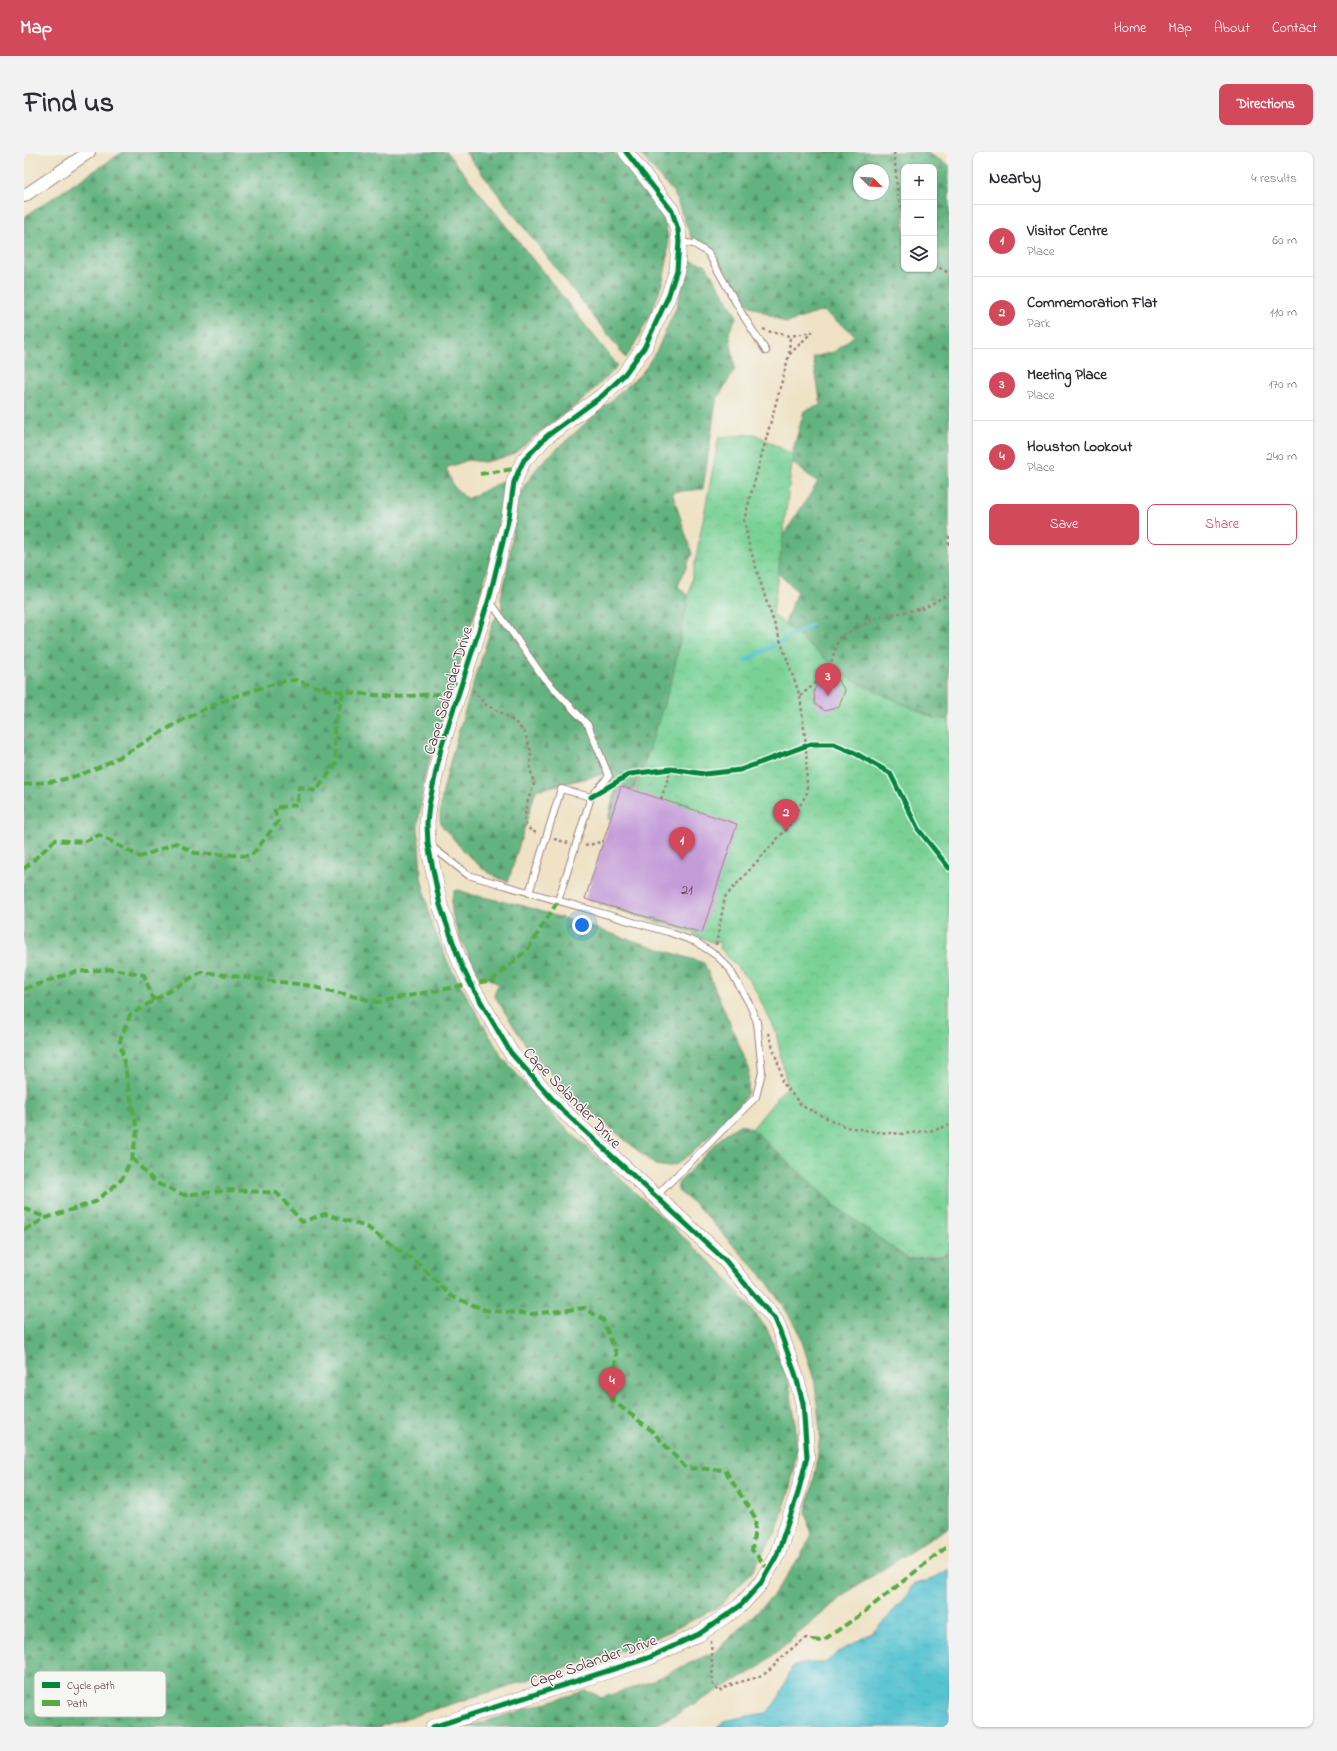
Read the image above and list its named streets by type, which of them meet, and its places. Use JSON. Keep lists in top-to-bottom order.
{
  "streets": {
    "street": ["Cape Solander Drive"]
  },
  "house_numbers": ["21"],
  "legend": ["Cycle path", "Path"],
  "north": "bottom right",
  "page": {
    "header": "Map",
    "nav": [
      "Home",
      "Map",
      "About",
      "Contact"
    ],
    "title": "Find us",
    "buttons": [
      "Directions",
      ["Save", "Share"]
    ],
    "heading": ["Nearby", "4 results"],
    "map_buttons": ["+", "−"],
    "list": [
      {
        "mark": "1",
        "name": "Visitor Centre",
        "note": "Place",
        "value": "60 m"
      },
      {
        "mark": "2",
        "name": "Commemoration Flat",
        "note": "Park",
        "value": "110 m"
      },
      {
        "mark": "3",
        "name": "Meeting Place",
        "note": "Place",
        "value": "170 m"
      },
      {
        "mark": "4",
        "name": "Houston Lookout",
        "note": "Place",
        "value": "240 m"
      }
    ],
    "pins": [
      "3",
      "2",
      "1",
      "4"
    ]
  }
}
